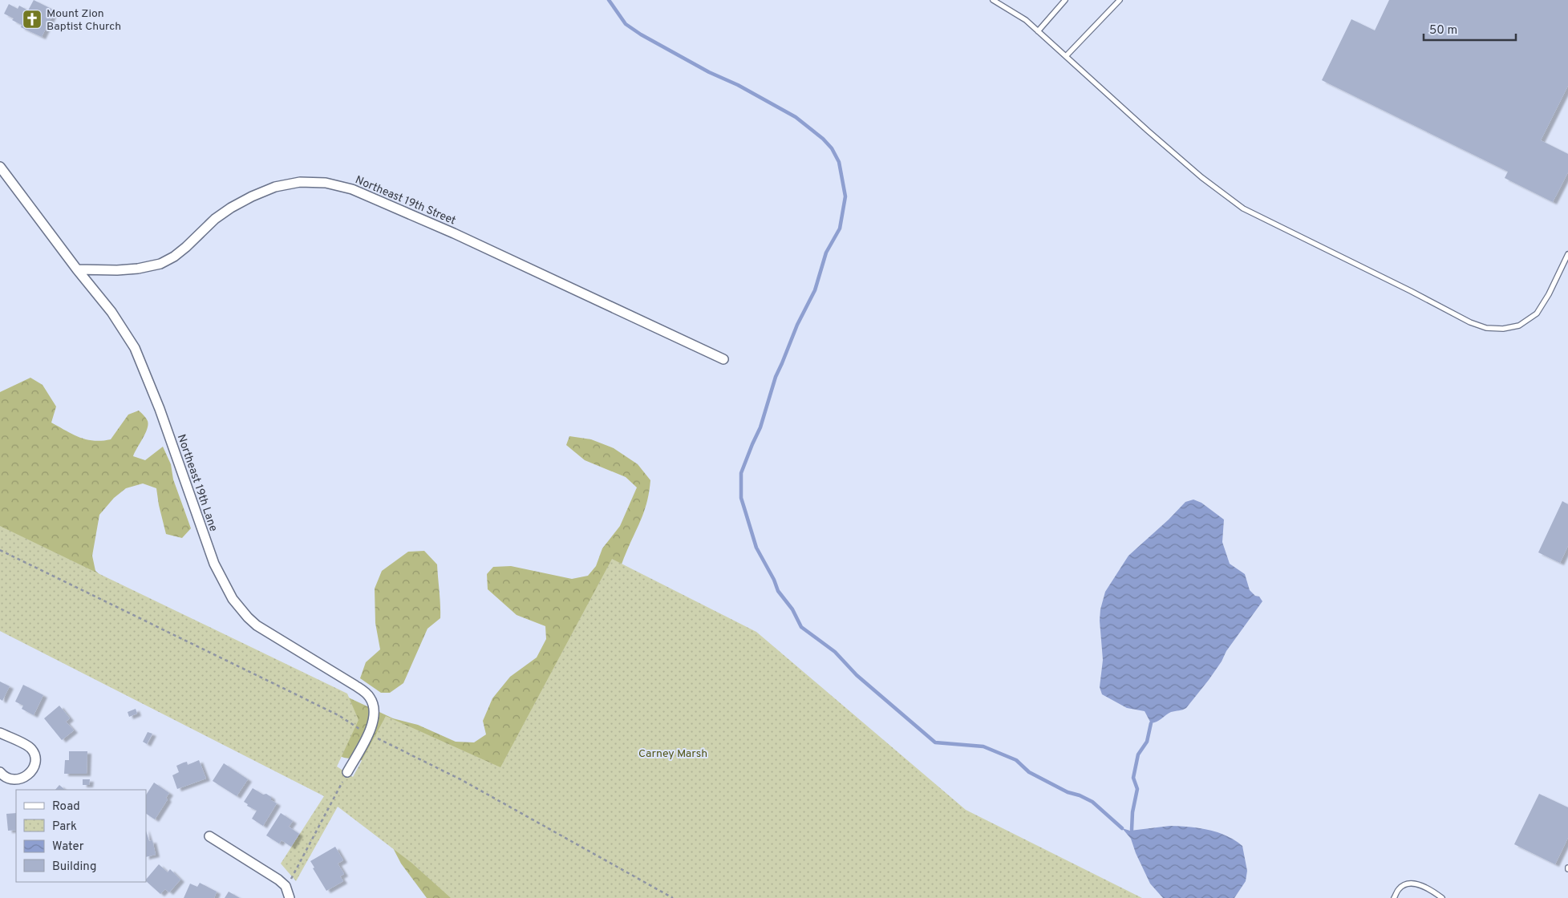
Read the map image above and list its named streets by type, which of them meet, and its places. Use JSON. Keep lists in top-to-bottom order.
{
  "streets": {
    "street": ["Northeast 19th Street", "Northeast 19th Lane"]
  },
  "crossings": [
    ["Northeast 19th Street", "Northeast 19th Lane"]
  ],
  "parks": ["Carney Marsh"],
  "places": {
    "church": ["Mount Zion Baptist Church"]
  },
  "legend": [
    "Road",
    "Park",
    "Water",
    "Building"
  ],
  "scale_bar": "50 m"
}
